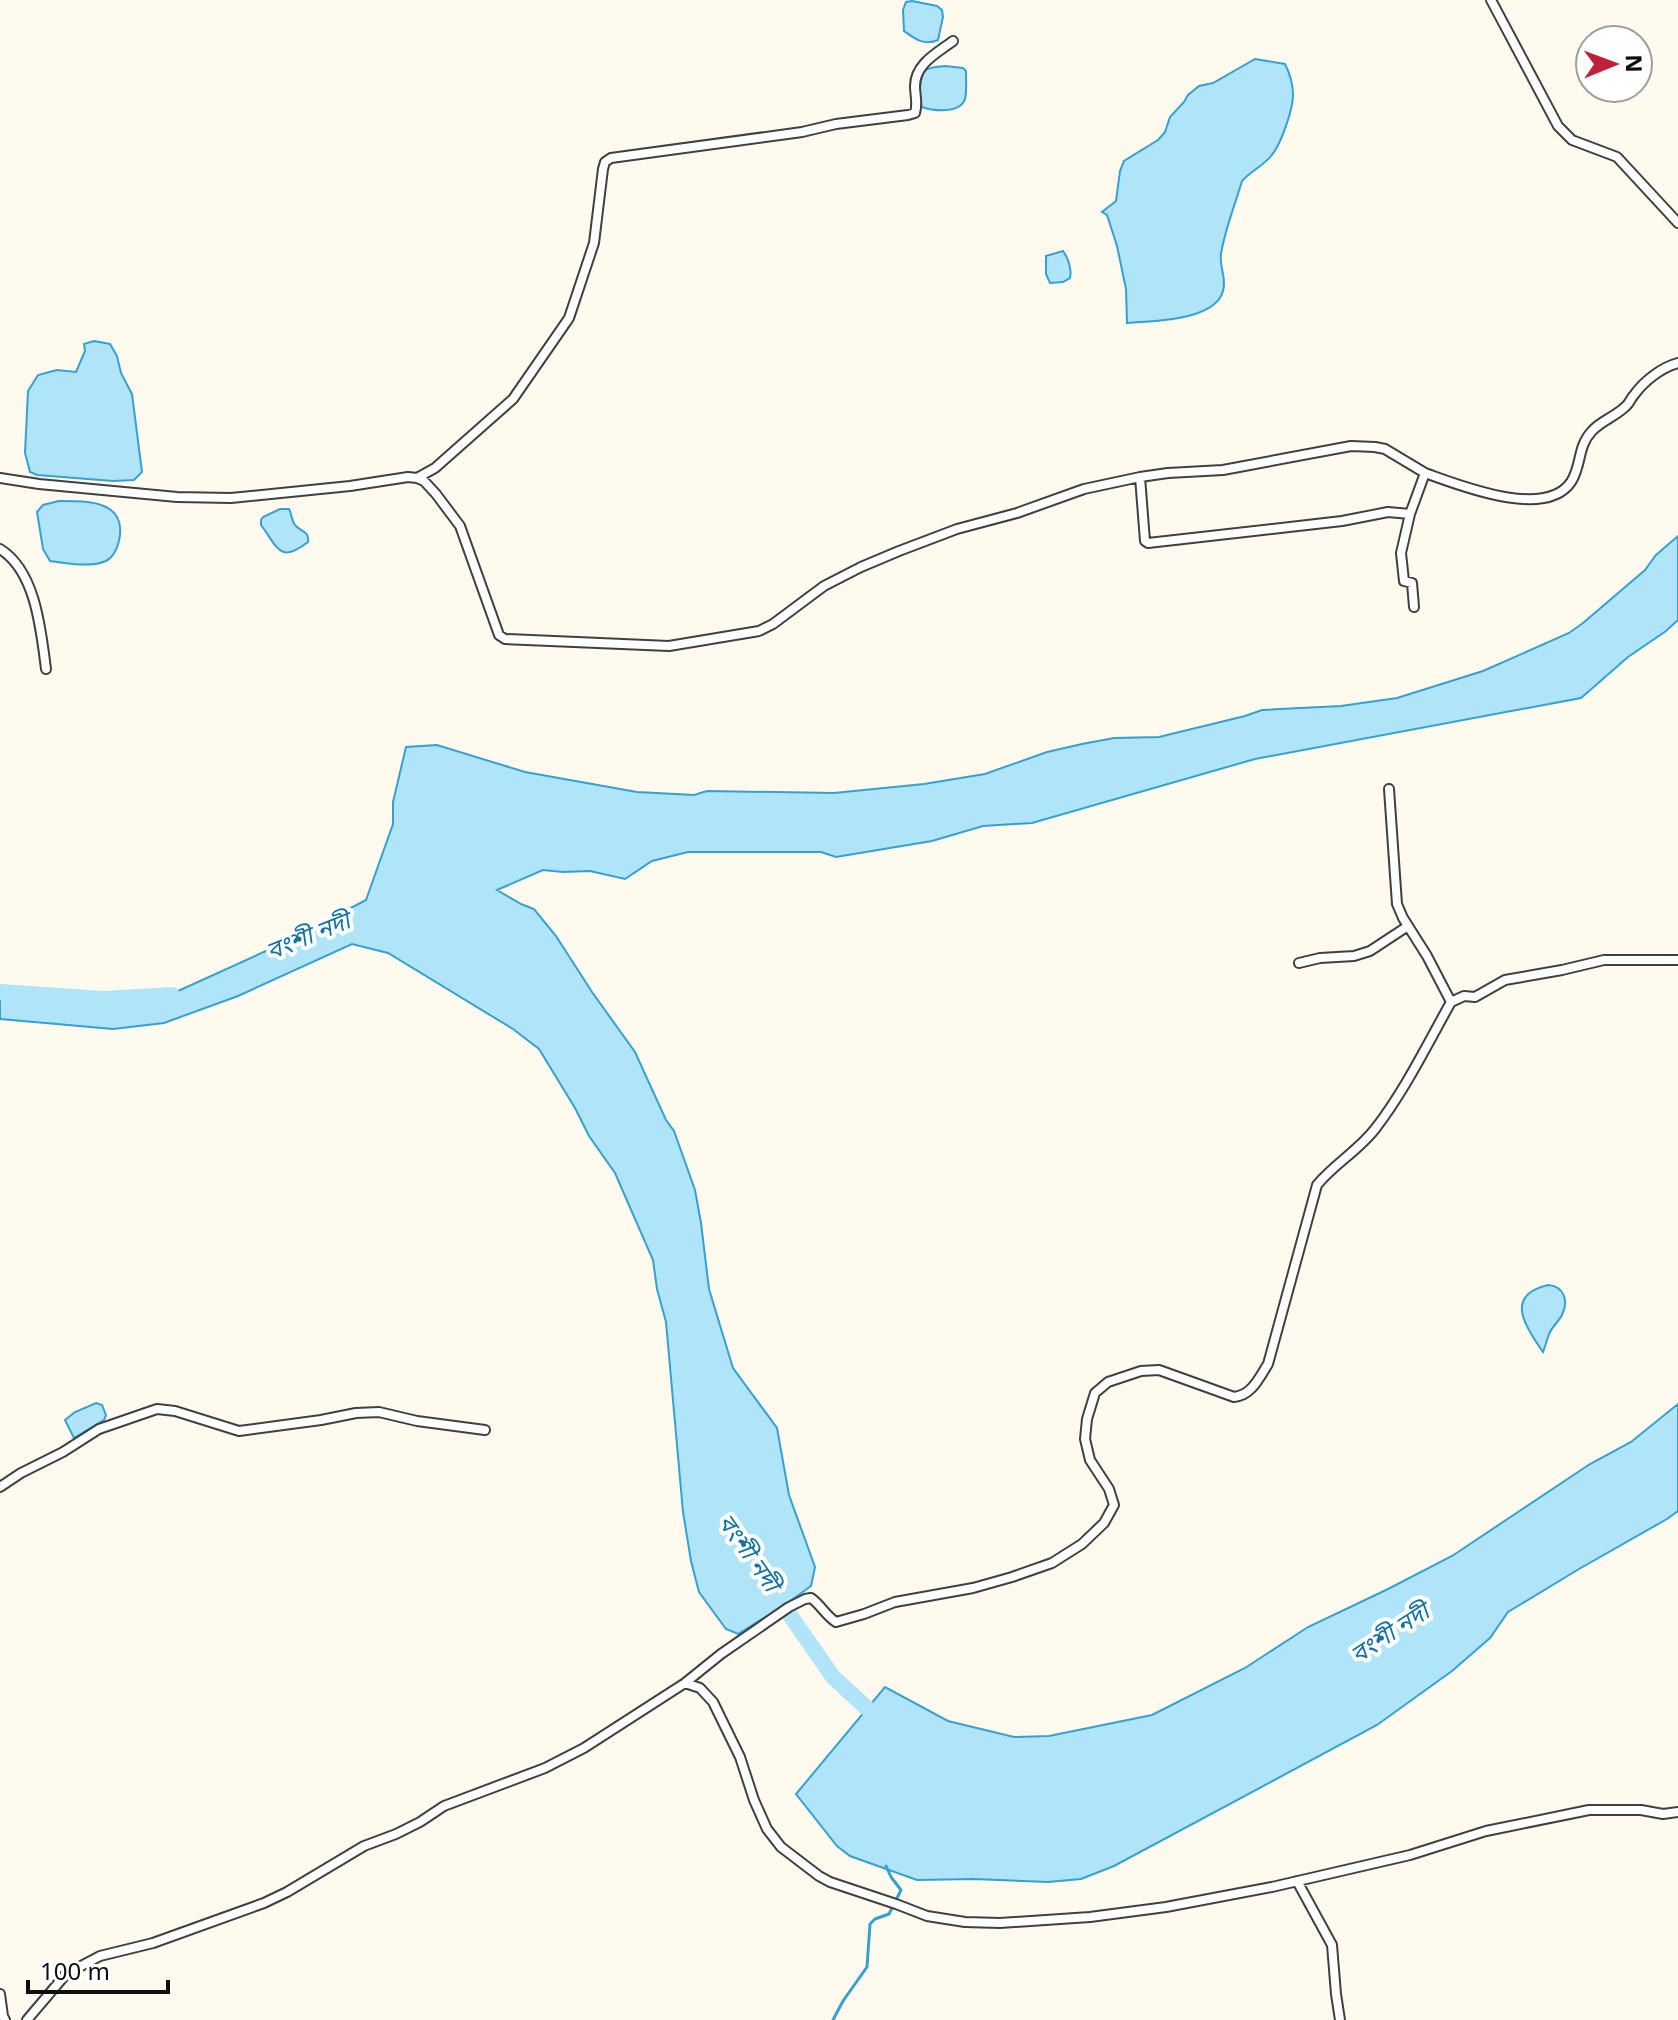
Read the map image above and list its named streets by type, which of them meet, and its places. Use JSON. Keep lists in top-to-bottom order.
{
  "water": ["বংশী নদী"],
  "scale_bar": "100 m",
  "north": "right"
}
